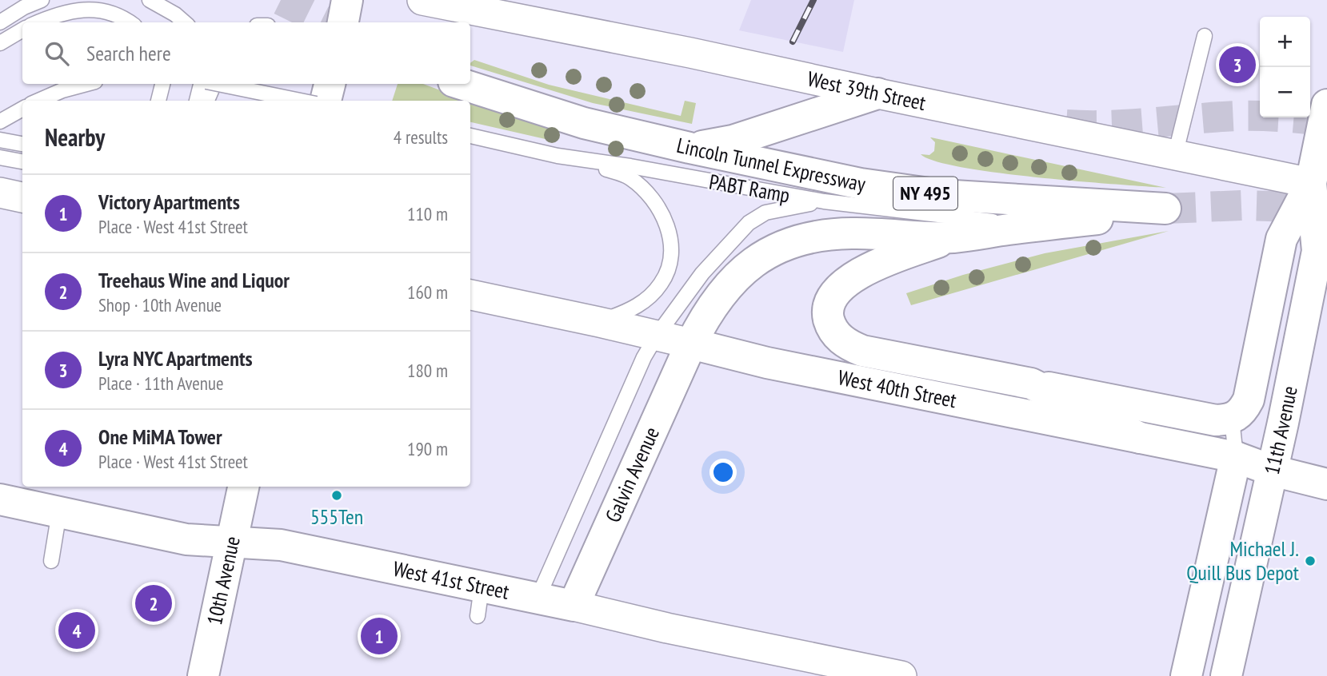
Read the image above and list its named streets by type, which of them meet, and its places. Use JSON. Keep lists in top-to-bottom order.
{
  "streets": {
    "main road": [
      "Lincoln Tunnel Expressway",
      "NY 495",
      "West 40th Street",
      "11th Avenue",
      "Galvin Avenue",
      "10th Avenue",
      "West 41st Street"
    ],
    "street": ["West 39th Street"],
    "lane": ["PABT Ramp"]
  },
  "crossings": [
    ["West 39th Street", "11th Avenue"],
    ["Lincoln Tunnel Expressway", "PABT Ramp"],
    ["West 40th Street", "11th Avenue"],
    ["West 40th Street", "Galvin Avenue"],
    ["Galvin Avenue", "West 41st Street"],
    ["10th Avenue", "West 41st Street"]
  ],
  "places": ["555Ten", "Michael J. Quill Bus Depot"],
  "page": {
    "map_buttons": ["+", "−"],
    "search": "Search here",
    "pins": [
      "3",
      "2",
      "4",
      "1"
    ],
    "heading": ["Nearby", "4 results"],
    "list": [
      {
        "mark": "1",
        "name": "Victory Apartments",
        "note": "Place · West 41st Street",
        "value": "110 m"
      },
      {
        "mark": "2",
        "name": "Treehaus Wine and Liquor",
        "note": "Shop · 10th Avenue",
        "value": "160 m"
      },
      {
        "mark": "3",
        "name": "Lyra NYC Apartments",
        "note": "Place · 11th Avenue",
        "value": "180 m"
      },
      {
        "mark": "4",
        "name": "One MiMA Tower",
        "note": "Place · West 41st Street",
        "value": "190 m"
      }
    ]
  }
}
